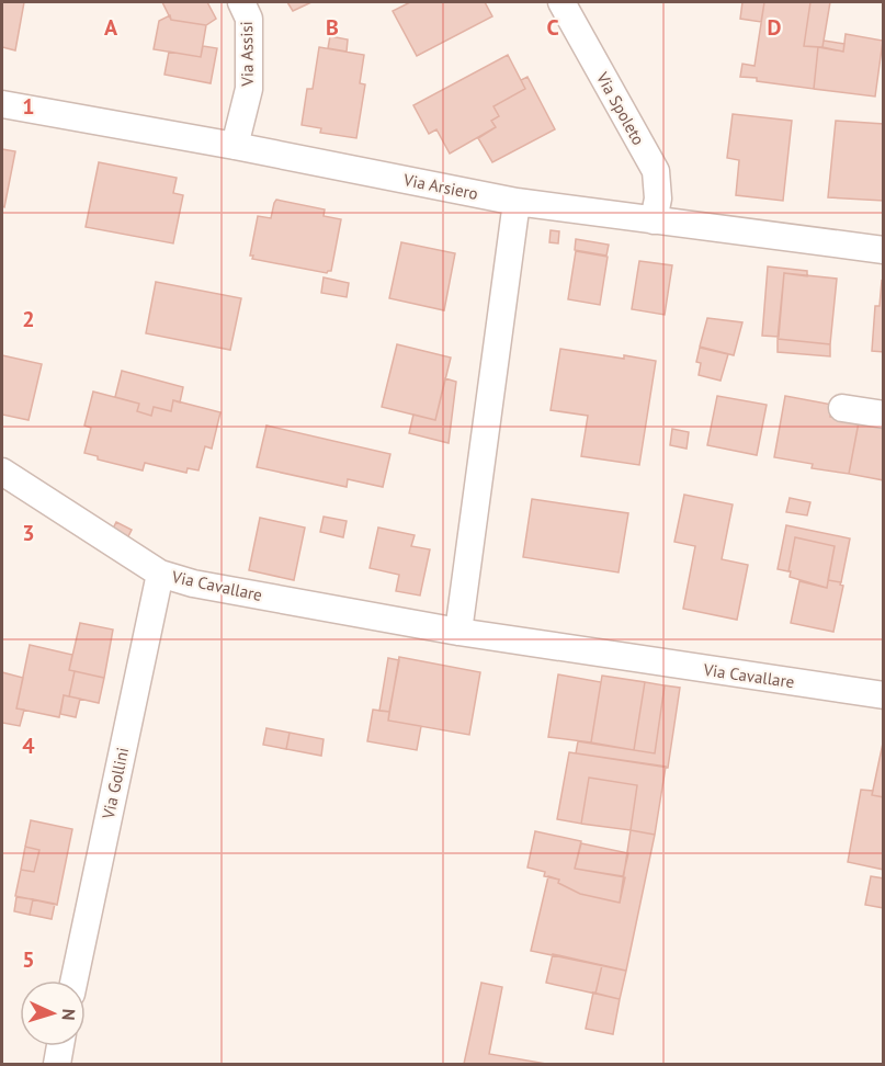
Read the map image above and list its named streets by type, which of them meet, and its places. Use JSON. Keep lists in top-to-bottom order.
{
  "streets": {
    "street": [
      "Via Assisi",
      "Via Spoleto",
      "Via Arsiero",
      "Via Cavallare",
      "Via Gollini"
    ]
  },
  "crossings": [
    ["Via Assisi", "Via Arsiero"],
    ["Via Spoleto", "Via Arsiero"],
    ["Via Cavallare", "Via Gollini"]
  ],
  "north": "right",
  "grid": {
    "columns": [
      "A",
      "B",
      "C",
      "D"
    ],
    "rows": [
      "1",
      "2",
      "3",
      "4",
      "5"
    ]
  }
}
